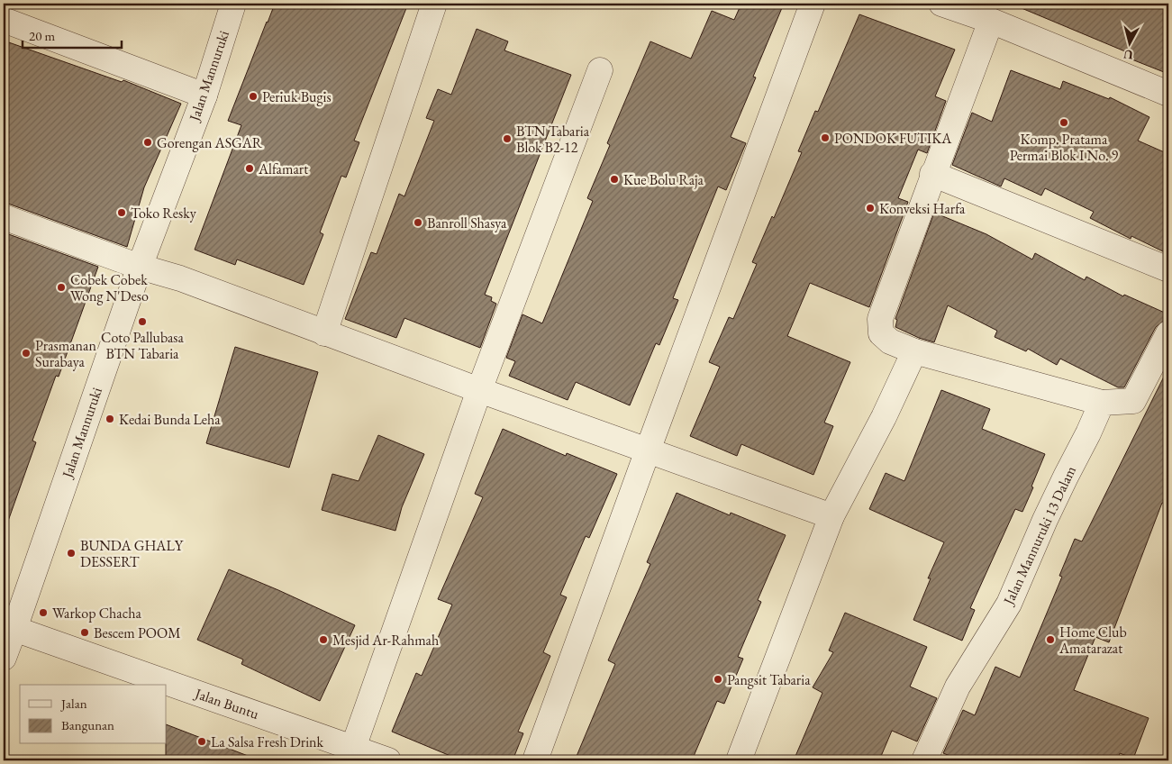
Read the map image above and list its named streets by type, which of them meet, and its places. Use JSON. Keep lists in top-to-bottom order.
{
  "streets": {
    "street": ["Jalan Mannuruki", "Jalan Mannuruki 13 Dalam", "Jalan Buntu"]
  },
  "crossings": [
    ["Jalan Mannuruki", "Jalan Buntu"]
  ],
  "places": [
    "Periuk Bugis",
    "Komp. Pratama Permai Blok I No. 9",
    "PONDOK FUTIKA",
    "BTN Tabaria Blok B2-12",
    "Gorengan ASGAR",
    "Alfamart",
    "Kue Bolu Raja",
    "Konveksi Harfa",
    "Toko Resky",
    "Banroll Shasya",
    "Cobek Cobek Wong N'Deso",
    "Coto Pallubasa BTN Tabaria",
    "Prasmanan Surabaya",
    "Kedai Bunda Leha",
    "BUNDA GHALY DESSERT",
    "Warkop Chacha",
    "Bescem POOM",
    "Mesjid Ar-Rahmah",
    "Home Club Amatarazat",
    "Pangsit Tabaria",
    "La Salsa Fresh Drink"
  ],
  "legend": ["Jalan", "Bangunan"],
  "scale_bar": "20 m",
  "north": "bottom"
}
